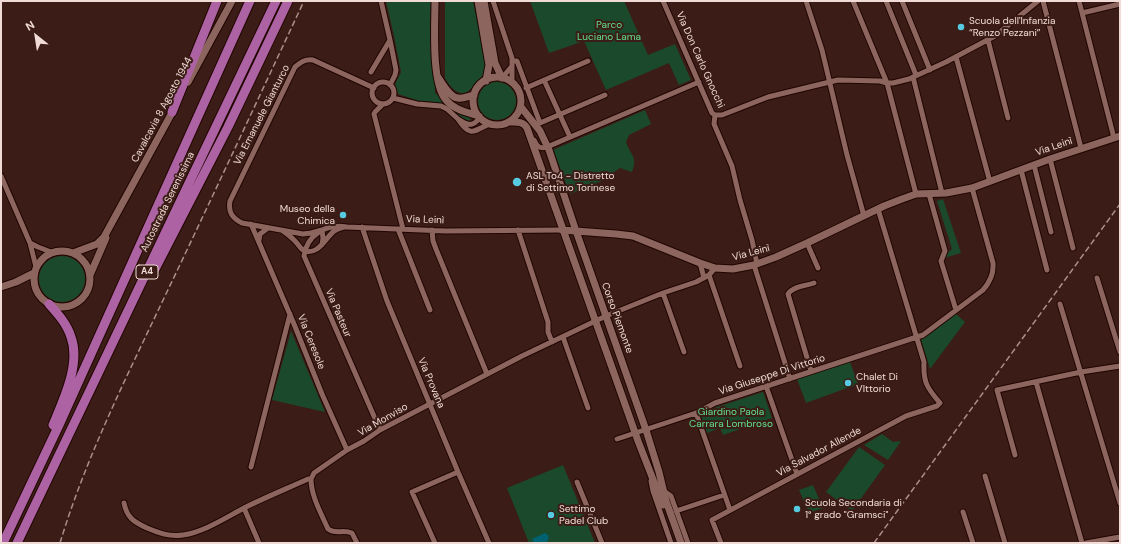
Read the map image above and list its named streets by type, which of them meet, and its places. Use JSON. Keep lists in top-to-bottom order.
{
  "streets": {
    "highway": ["Autostrada Serenissima", "A4"],
    "main road": ["Cavalcavia 8 Agosto 1944", "Via Leinì", "Corso Piemonte"],
    "street": [
      "Via Don Carlo Gnocchi",
      "Via Emanuele Gianturco",
      "Via Pasteur",
      "Via Ceresole",
      "Via Giuseppe Di Vittorio",
      "Via Provana",
      "Via Monviso",
      "Via Salvador Allende"
    ]
  },
  "crossings": [
    ["Via Don Carlo Gnocchi", "Via Leinì"],
    ["Via Don Carlo Gnocchi", "Via Giuseppe Di Vittorio"],
    ["Via Emanuele Gianturco", "Via Ceresole"],
    ["Via Leinì", "Corso Piemonte"],
    ["Via Leinì", "Via Giuseppe Di Vittorio"],
    ["Via Leinì", "Via Provana"],
    ["Via Leinì", "Via Monviso"],
    ["Via Pasteur", "Via Monviso"],
    ["Corso Piemonte", "Via Giuseppe Di Vittorio"],
    ["Corso Piemonte", "Via Monviso"],
    ["Via Ceresole", "Via Monviso"],
    ["Via Giuseppe Di Vittorio", "Via Salvador Allende"],
    ["Via Provana", "Via Monviso"]
  ],
  "parks": ["Parco Luciano Lama", "Giardino Paola Carrara Lombroso"],
  "places": [
    "Scuola dell'Infanzia “Renzo Pezzani”",
    "ASL To4 - Distretto di Settimo Torinese",
    "Museo della Chimica",
    "Chalet Di VIttorio",
    "Scuola Secondaria di 1° grado \"Gramsci\"",
    "Settimo Padel Club"
  ],
  "north": "top left"
}
